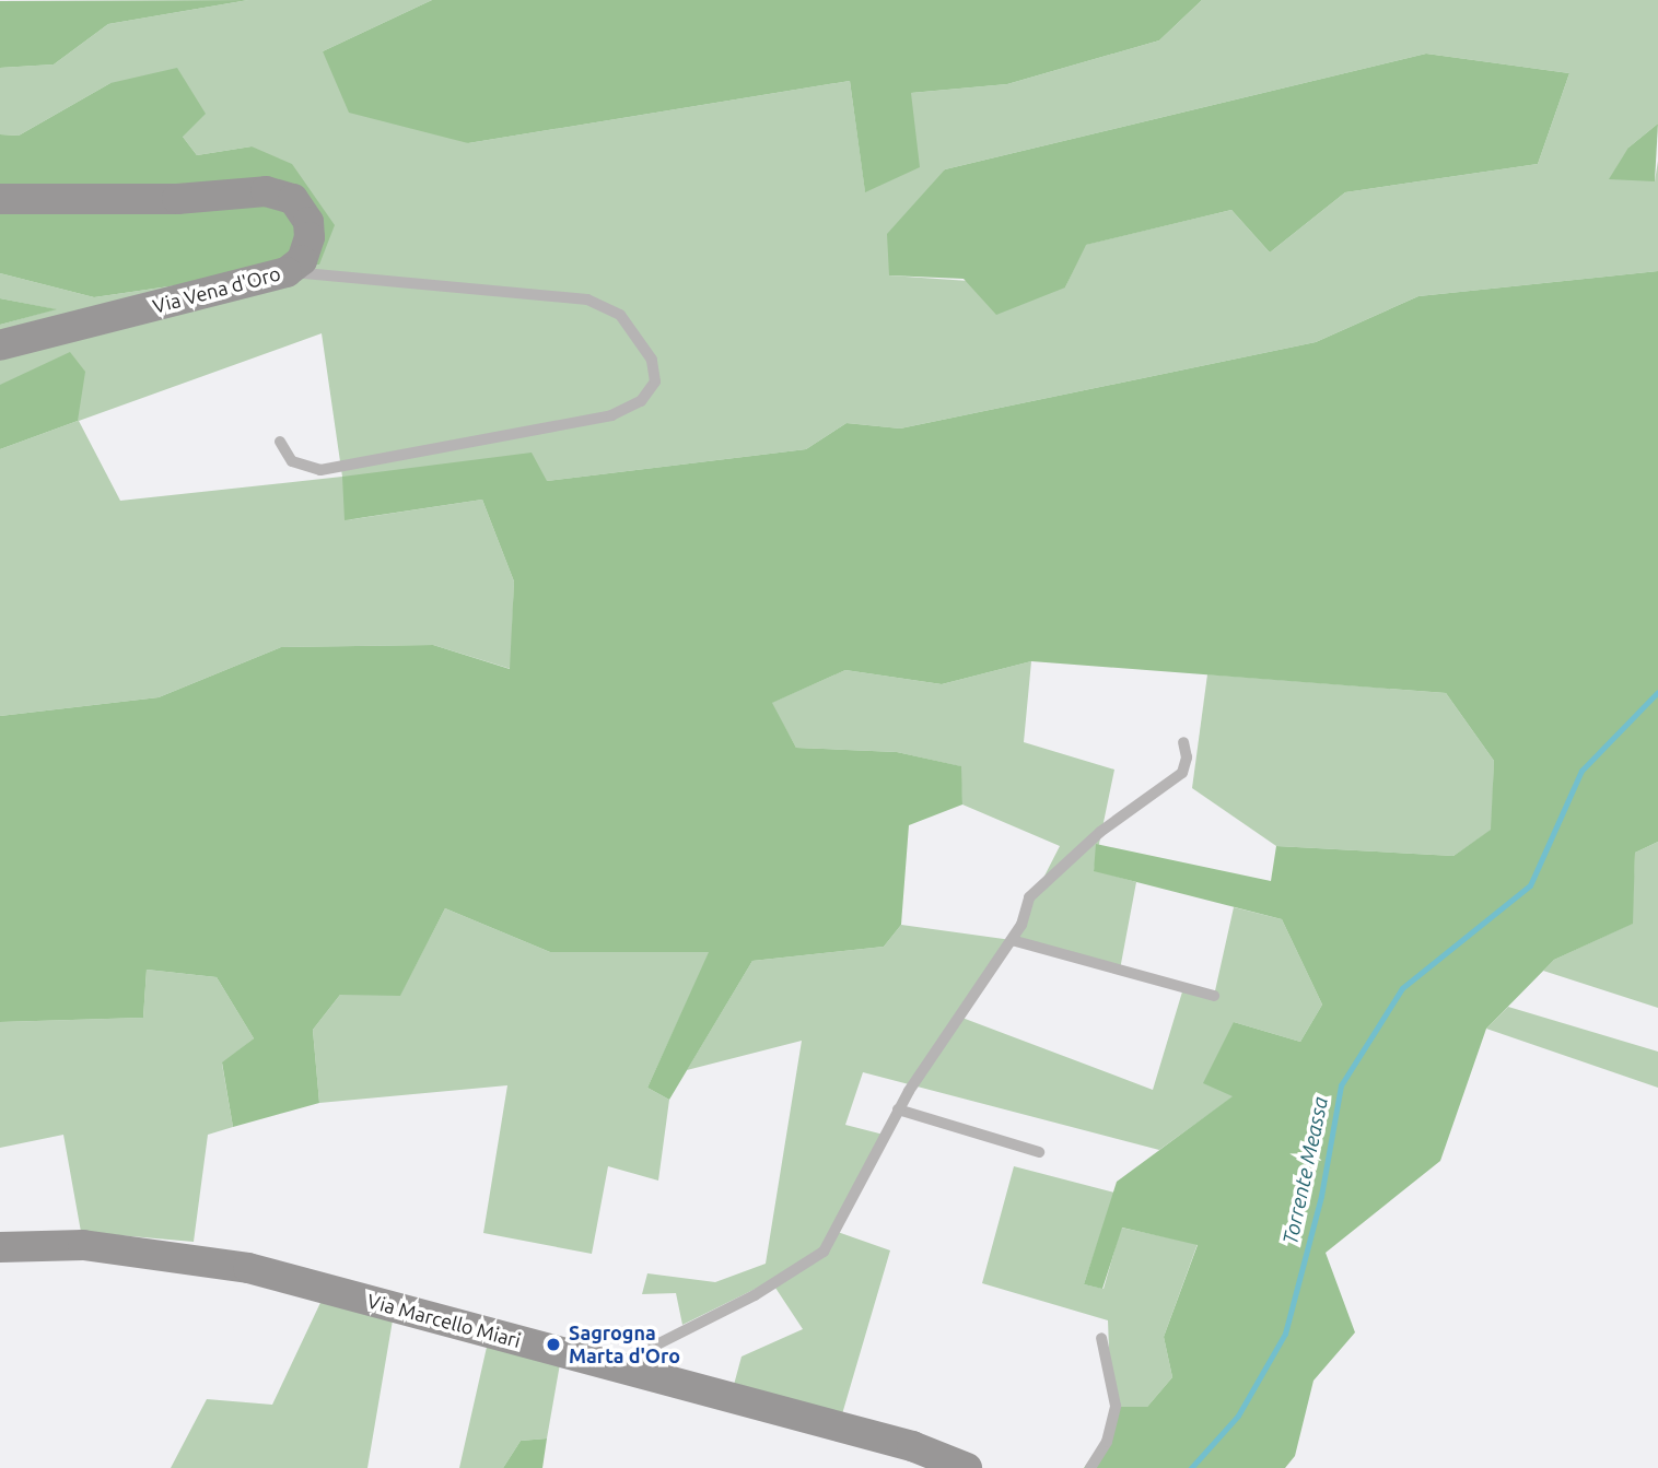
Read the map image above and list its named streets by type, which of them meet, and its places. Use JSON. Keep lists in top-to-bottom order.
{
  "streets": {
    "main road": ["Via Vena d'Oro", "Via Marcello Miari"]
  },
  "water": ["Torrente Meassa"],
  "places": ["Sagrogna Marta d'Oro"]
}
